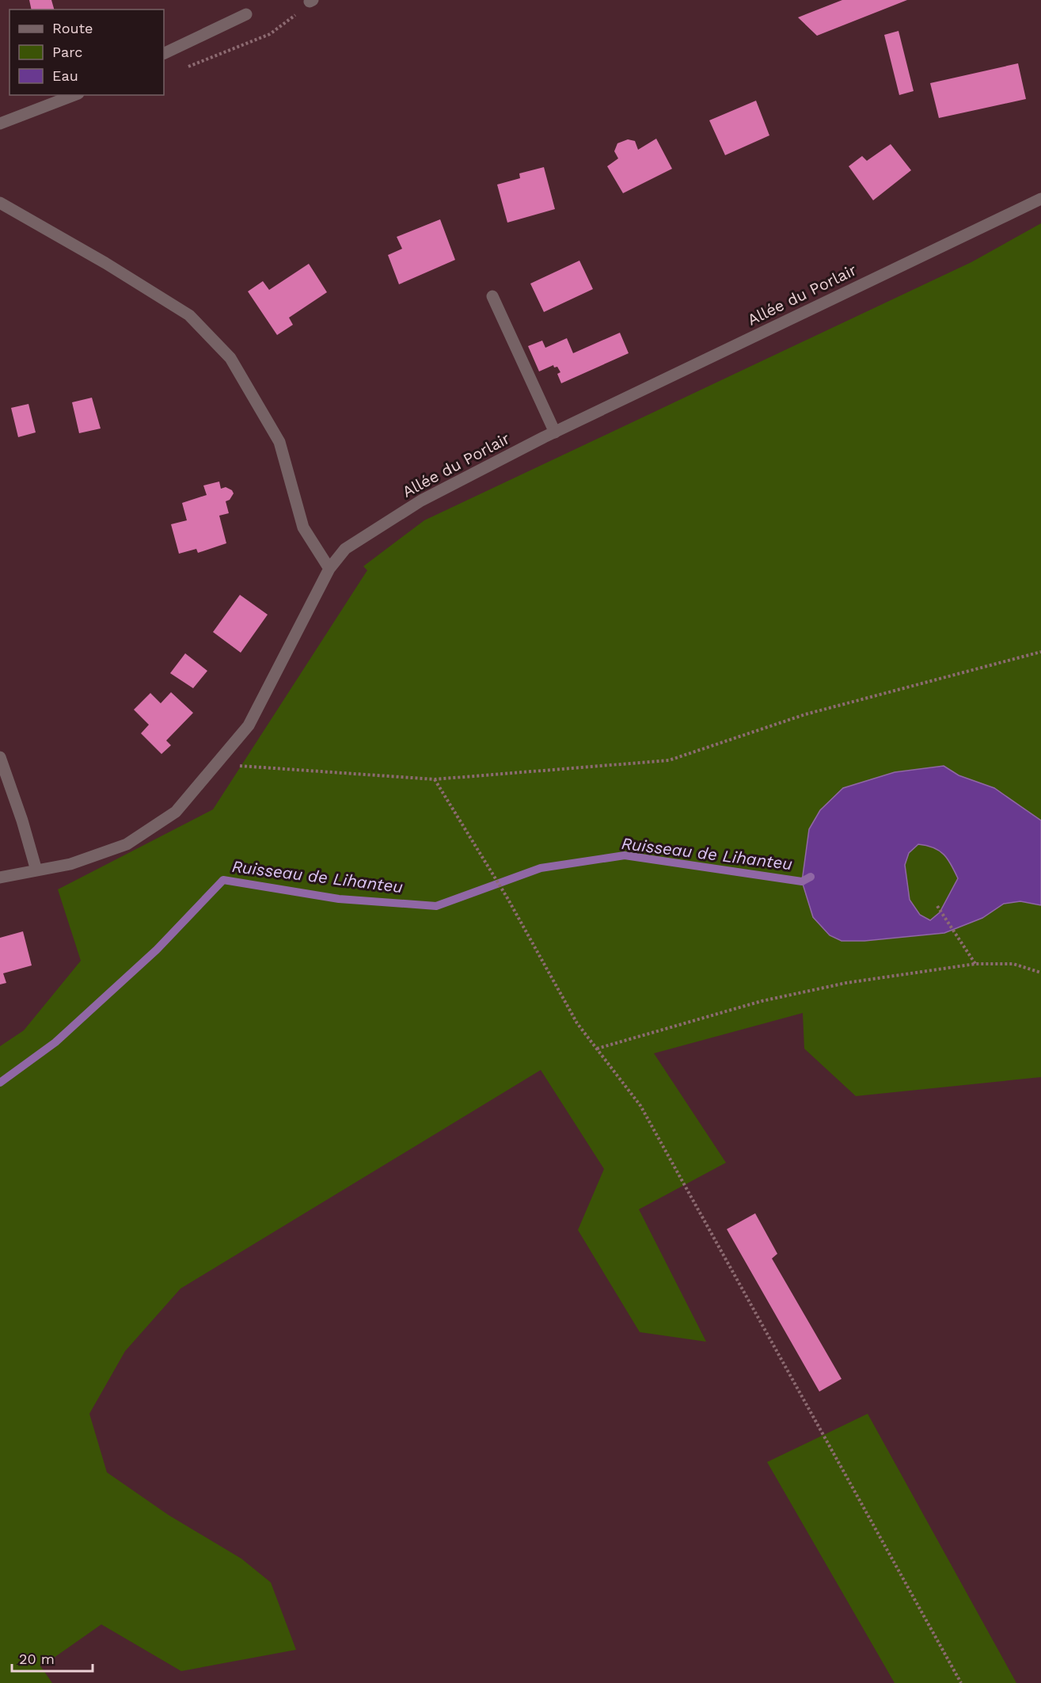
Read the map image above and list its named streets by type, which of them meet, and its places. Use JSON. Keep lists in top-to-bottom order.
{
  "streets": {
    "street": ["Allée du Porlair"]
  },
  "water": ["Ruisseau de Lihanteu"],
  "legend": ["Route", "Parc", "Eau"],
  "scale_bar": "20 m"
}
